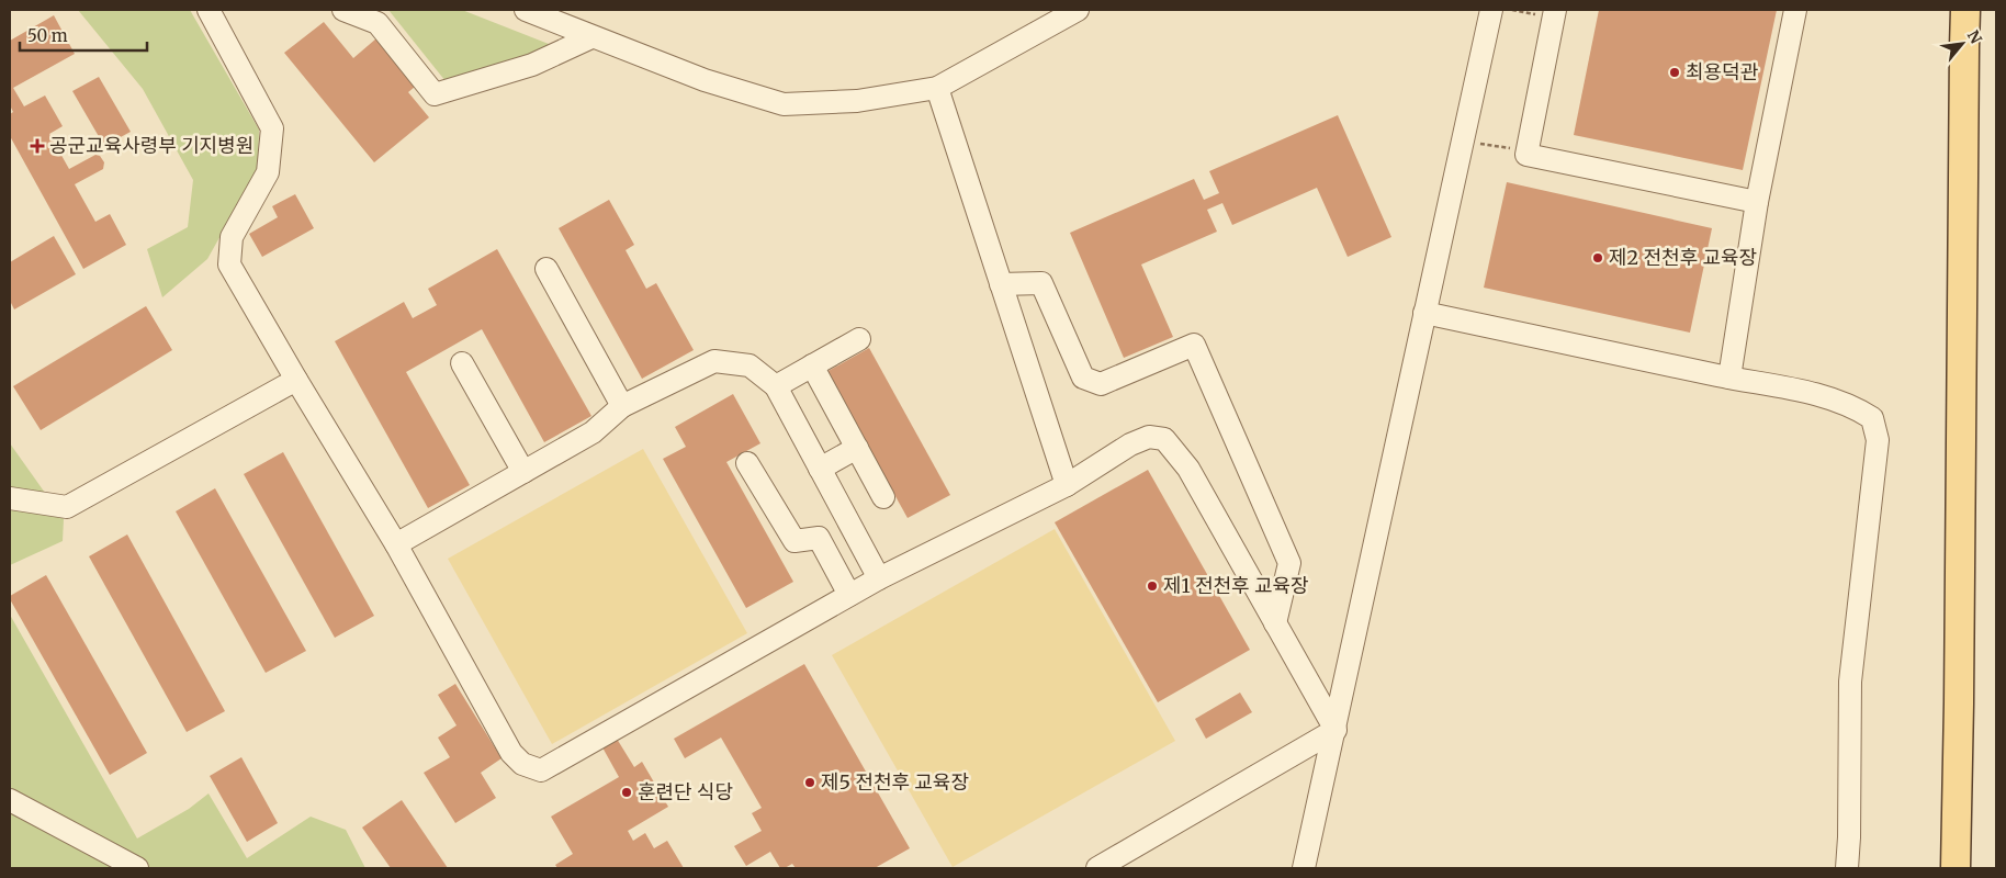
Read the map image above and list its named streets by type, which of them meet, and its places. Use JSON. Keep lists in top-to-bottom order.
{
  "places": {
    "other": [
      "최용덕관",
      "제2 전천후 교육장",
      "제1 전천후 교육장",
      "제5 전천후 교육장",
      "훈련단 식당"
    ],
    "health": ["공군교육사령부 기지병원"]
  },
  "scale_bar": "50 m",
  "north": "top right"
}
